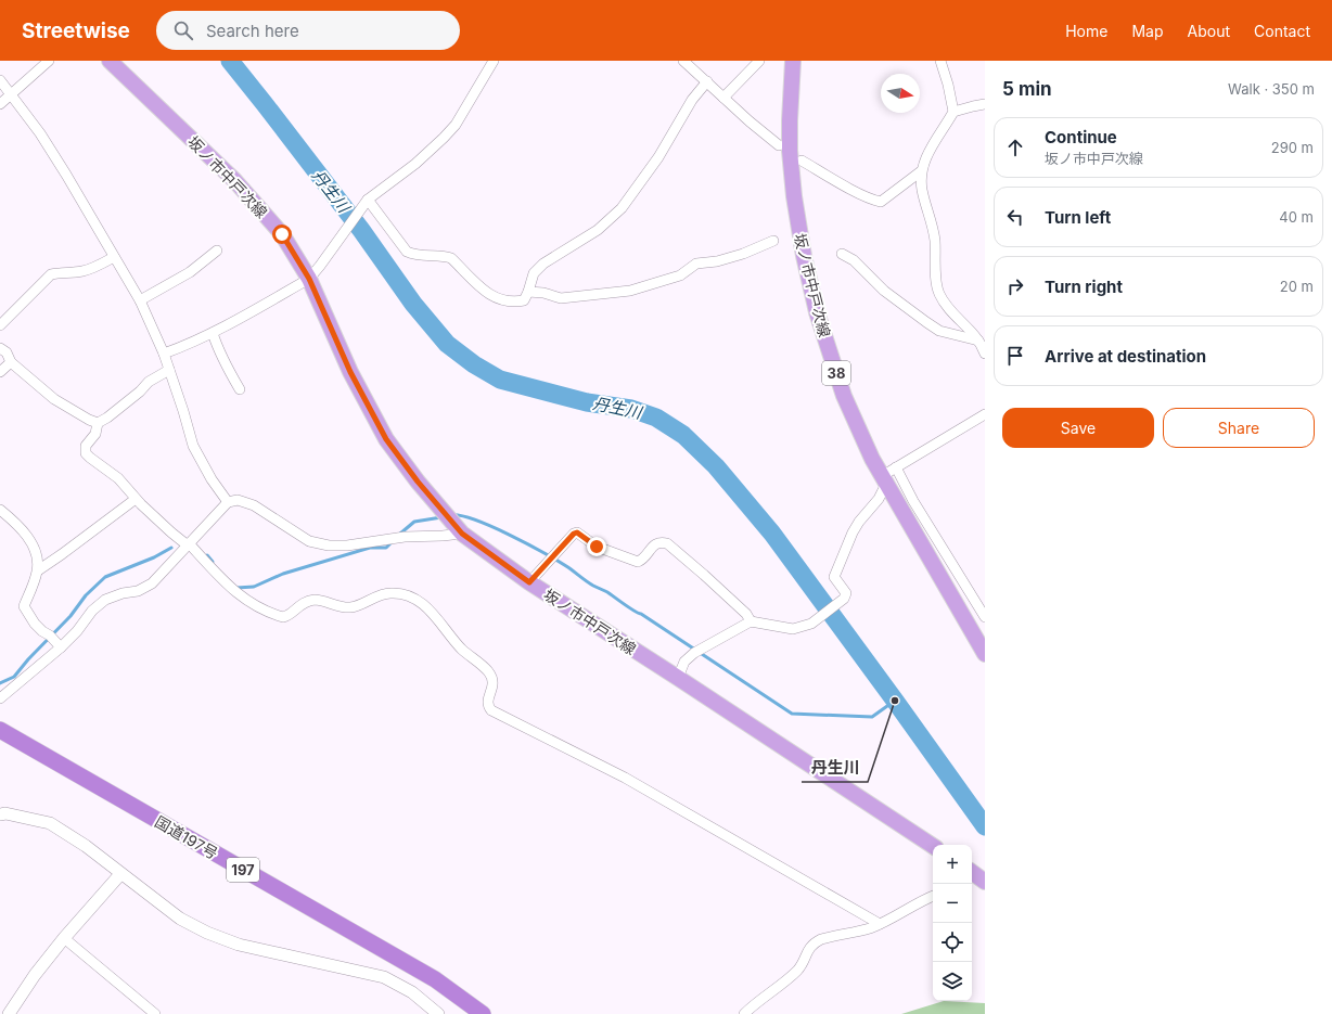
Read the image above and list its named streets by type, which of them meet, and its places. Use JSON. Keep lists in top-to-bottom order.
{
  "streets": {
    "highway": ["国道197号", "197"],
    "main road": ["坂ノ市中戸次線", "38"]
  },
  "water": ["丹生川"],
  "places": ["丹生川"],
  "north": "right",
  "page": {
    "header": "Streetwise",
    "search": "Search here",
    "nav": [
      "Home",
      "Map",
      "About",
      "Contact"
    ],
    "heading": ["5 min", "Walk · 350 m"],
    "list": [
      ["Continue", "坂ノ市中戸次線", "290 m"],
      ["Turn left", "40 m"],
      ["Turn right", "20 m"],
      "Arrive at destination"
    ],
    "buttons": ["Save", "Share"],
    "map_buttons": ["+", "−"]
  }
}
